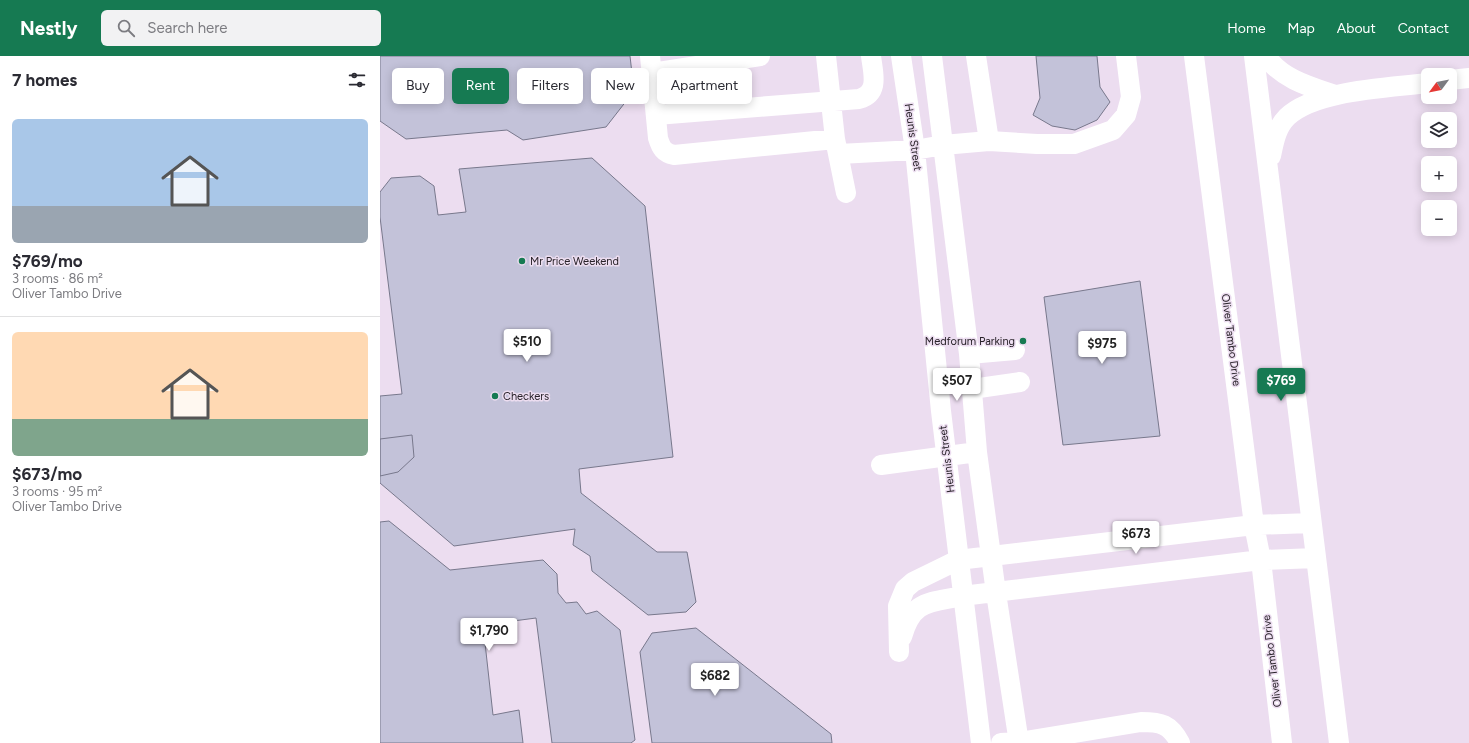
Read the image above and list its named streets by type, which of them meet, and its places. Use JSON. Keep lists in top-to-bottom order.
{
  "streets": {
    "street": ["Heunis Street", "Oliver Tambo Drive"]
  },
  "places": ["Mr Price Weekend", "Medforum Parking", "Checkers"],
  "north": "bottom left",
  "page": {
    "header": "Nestly",
    "search": "Search here",
    "nav": [
      "Home",
      "Map",
      "About",
      "Contact"
    ],
    "heading": "7 homes",
    "map_buttons": ["+", "−"],
    "chip": [
      "Buy",
      "Rent",
      "Filters",
      "New",
      "Apartment"
    ],
    "list": [
      {
        "name": "$769/mo",
        "note": "3 rooms · 86 m² · Oliver Tambo Drive"
      },
      {
        "name": "$673/mo",
        "note": "3 rooms · 95 m² · Oliver Tambo Drive"
      }
    ],
    "price": [
      "$510",
      "$975",
      "$507",
      "$769",
      "$673",
      "$1,790",
      "$682"
    ]
  }
}
